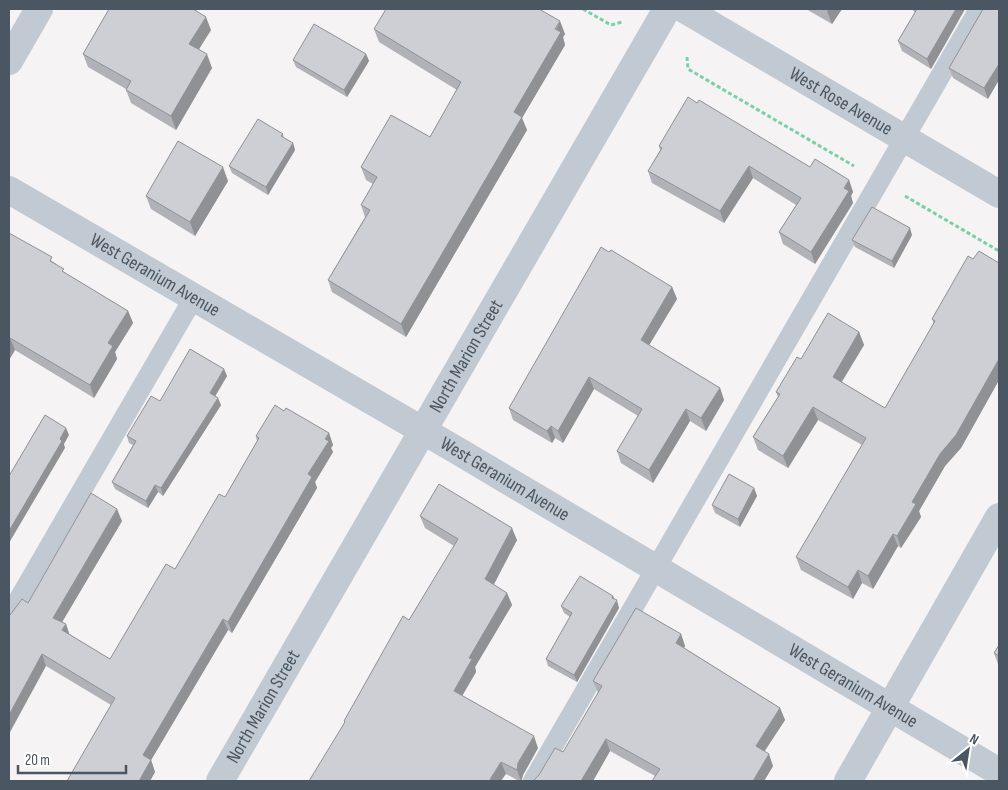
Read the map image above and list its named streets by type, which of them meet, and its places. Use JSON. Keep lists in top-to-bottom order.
{
  "streets": {
    "street": ["West Rose Avenue", "West Geranium Avenue", "North Marion Street"]
  },
  "crossings": [
    ["West Geranium Avenue", "North Marion Street"]
  ],
  "scale_bar": "20 m",
  "north": "top right"
}
